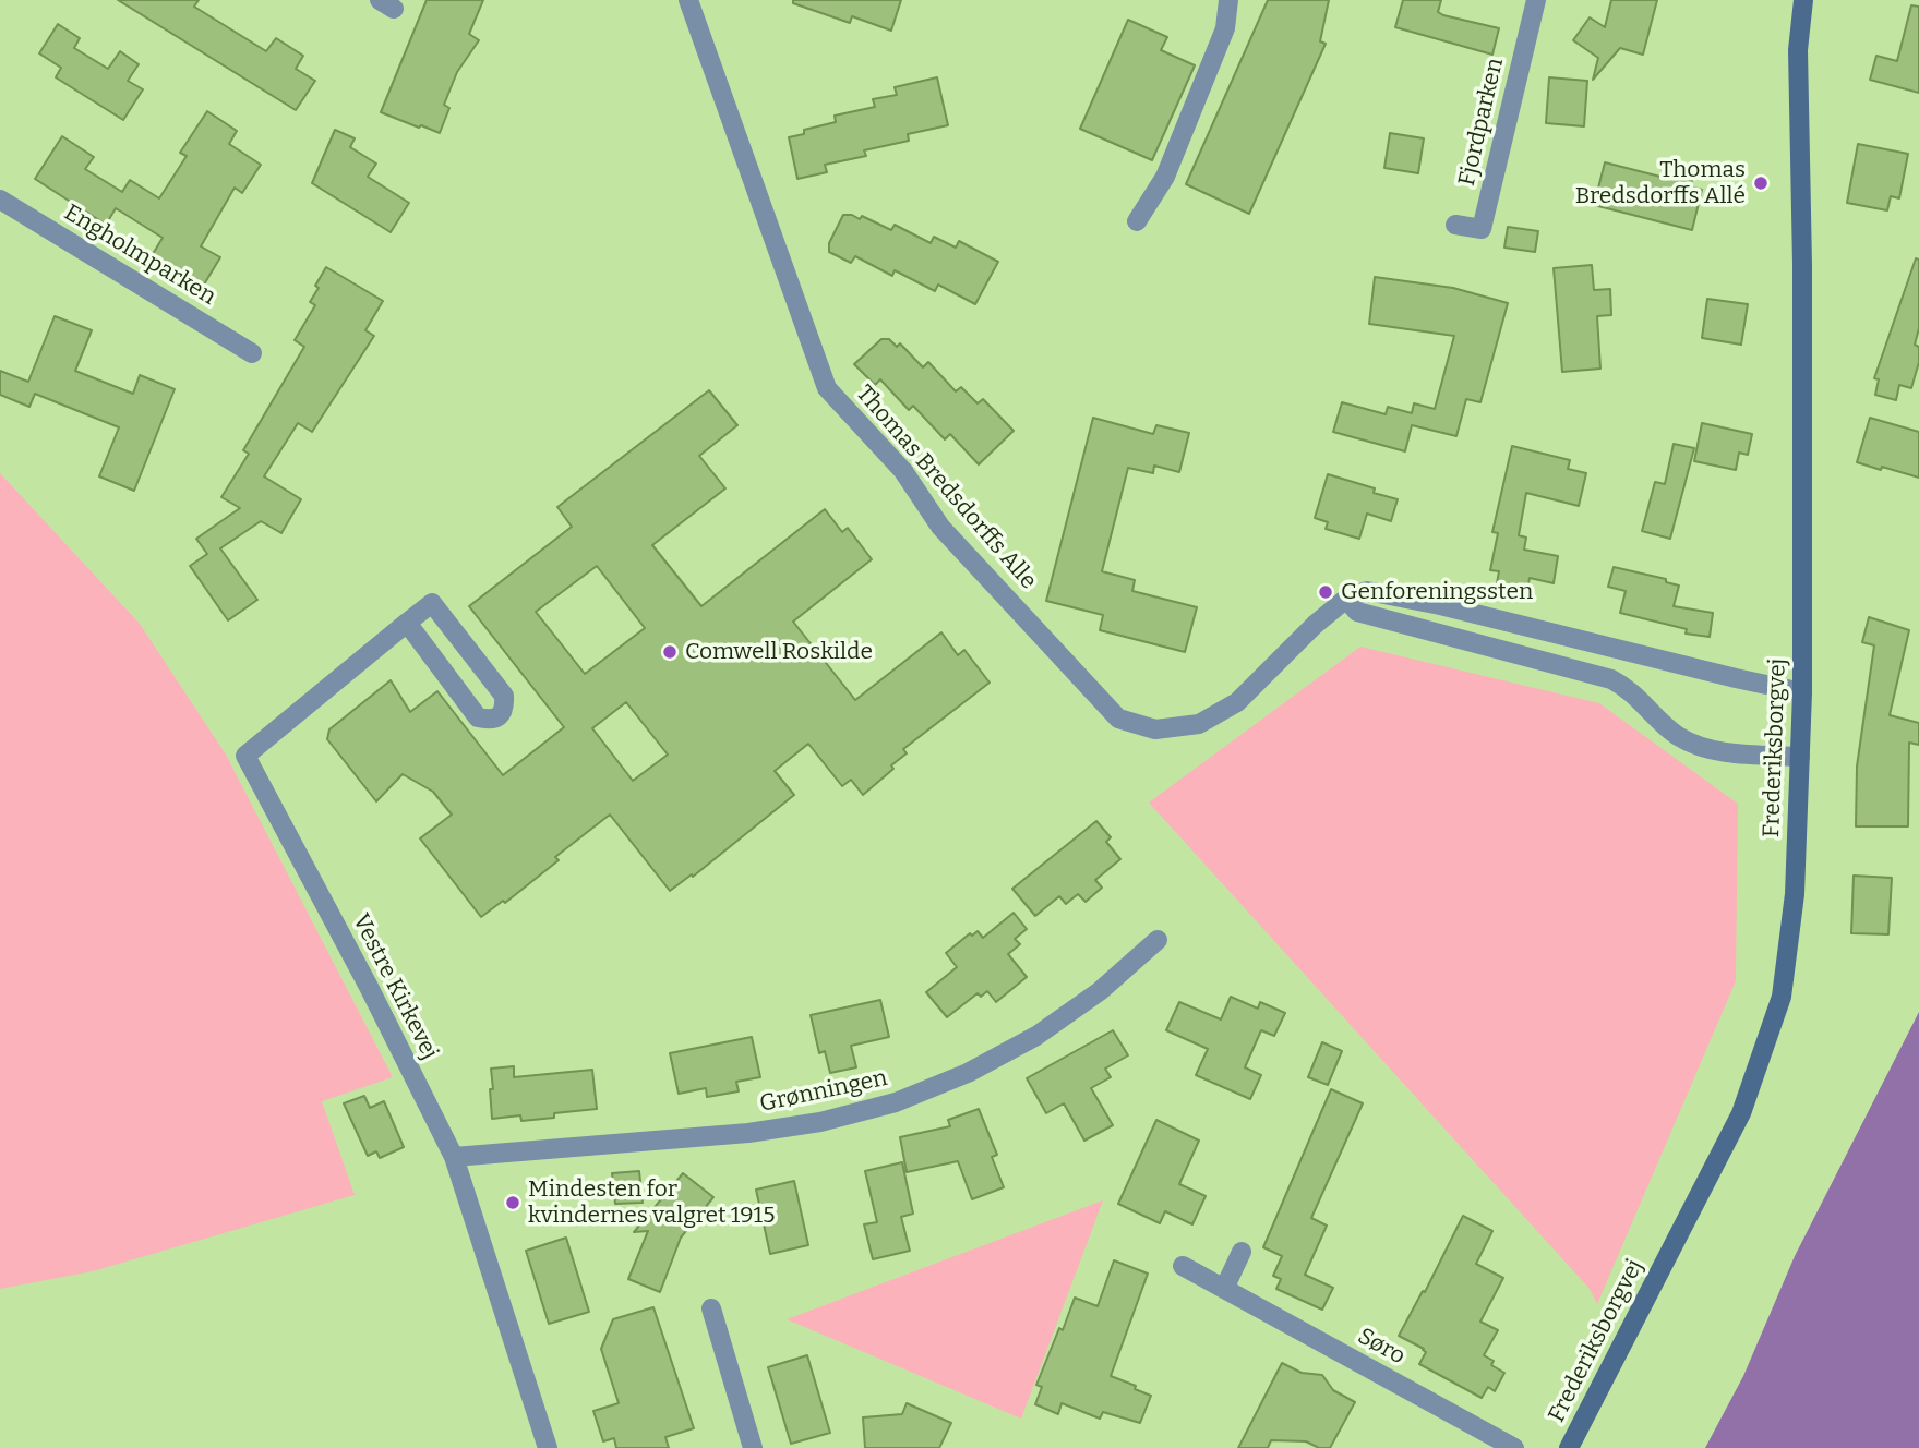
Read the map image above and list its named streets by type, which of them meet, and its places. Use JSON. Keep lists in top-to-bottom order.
{
  "streets": {
    "street": [
      "Fjordparken",
      "Engholmparken",
      "Thomas Bredsdorffs Alle",
      "Frederiksborgvej",
      "Vestre Kirkevej",
      "Grønningen",
      "Søro"
    ]
  },
  "crossings": [
    ["Vestre Kirkevej", "Grønningen"]
  ],
  "places": [
    "Thomas Bredsdorffs Allé",
    "Genforeningssten",
    "Comwell Roskilde",
    "Mindesten for kvindernes valgret 1915"
  ]
}
